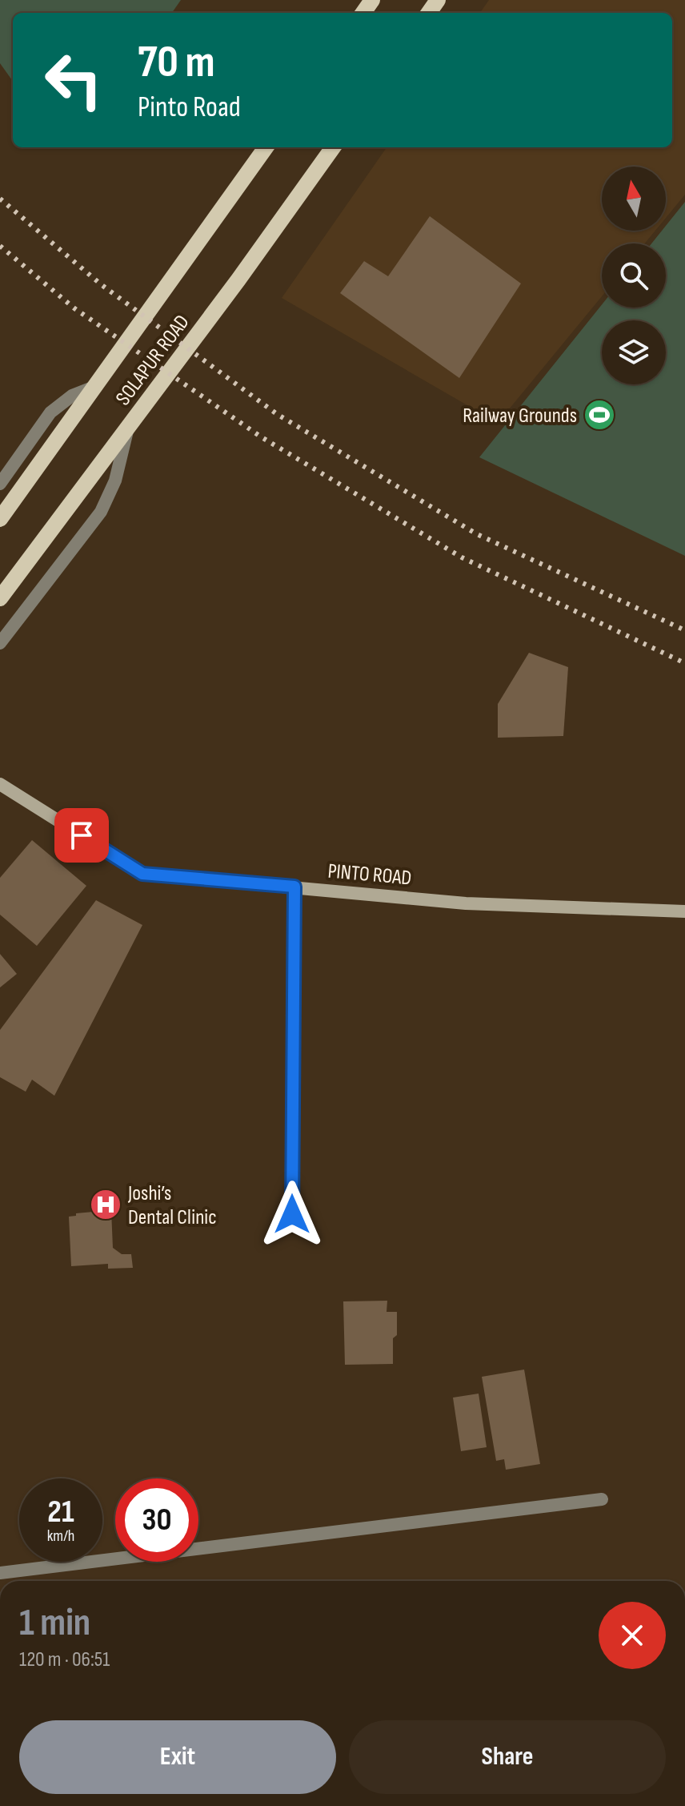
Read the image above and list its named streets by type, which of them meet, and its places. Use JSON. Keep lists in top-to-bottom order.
{
  "streets": {
    "main road": ["SOLAPUR ROAD"],
    "street": ["PINTO ROAD"]
  },
  "places": {
    "sports": ["Railway Grounds"],
    "hospital": ["Joshi’s Dental Clinic"]
  },
  "north": "top",
  "page": {
    "turn": ["70 m", "Pinto Road"],
    "speed": "21 km/h",
    "limit": "30",
    "heading": ["1 min", "120 m · 06:51"],
    "buttons": ["Exit", "Share"]
  }
}
